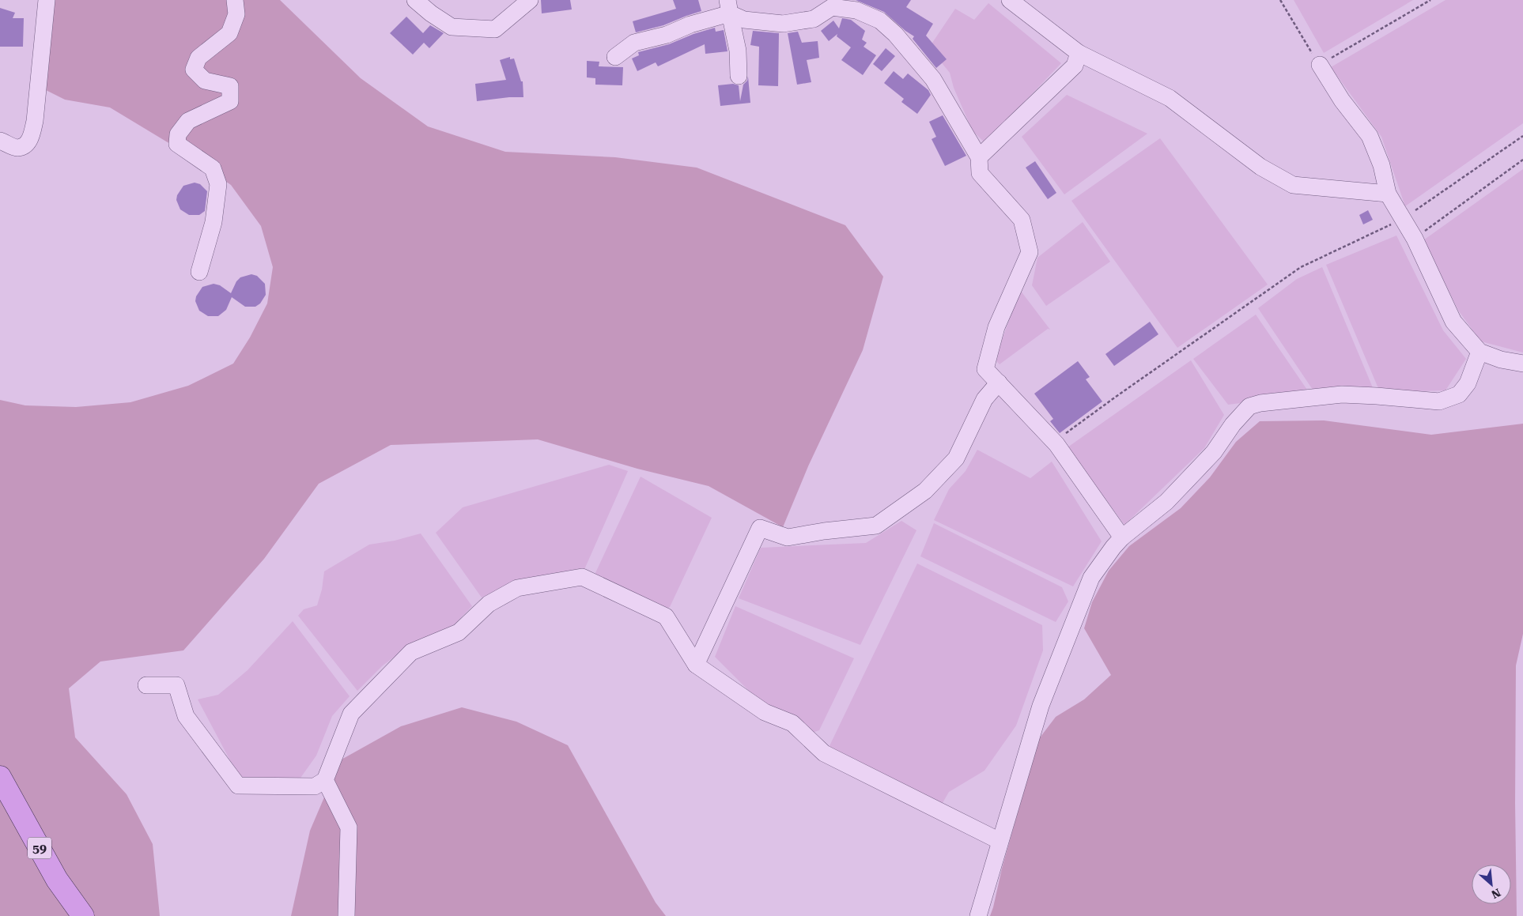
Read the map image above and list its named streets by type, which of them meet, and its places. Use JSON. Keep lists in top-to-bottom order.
{
  "streets": {
    "main road": ["59"]
  },
  "north": "bottom right"
}
